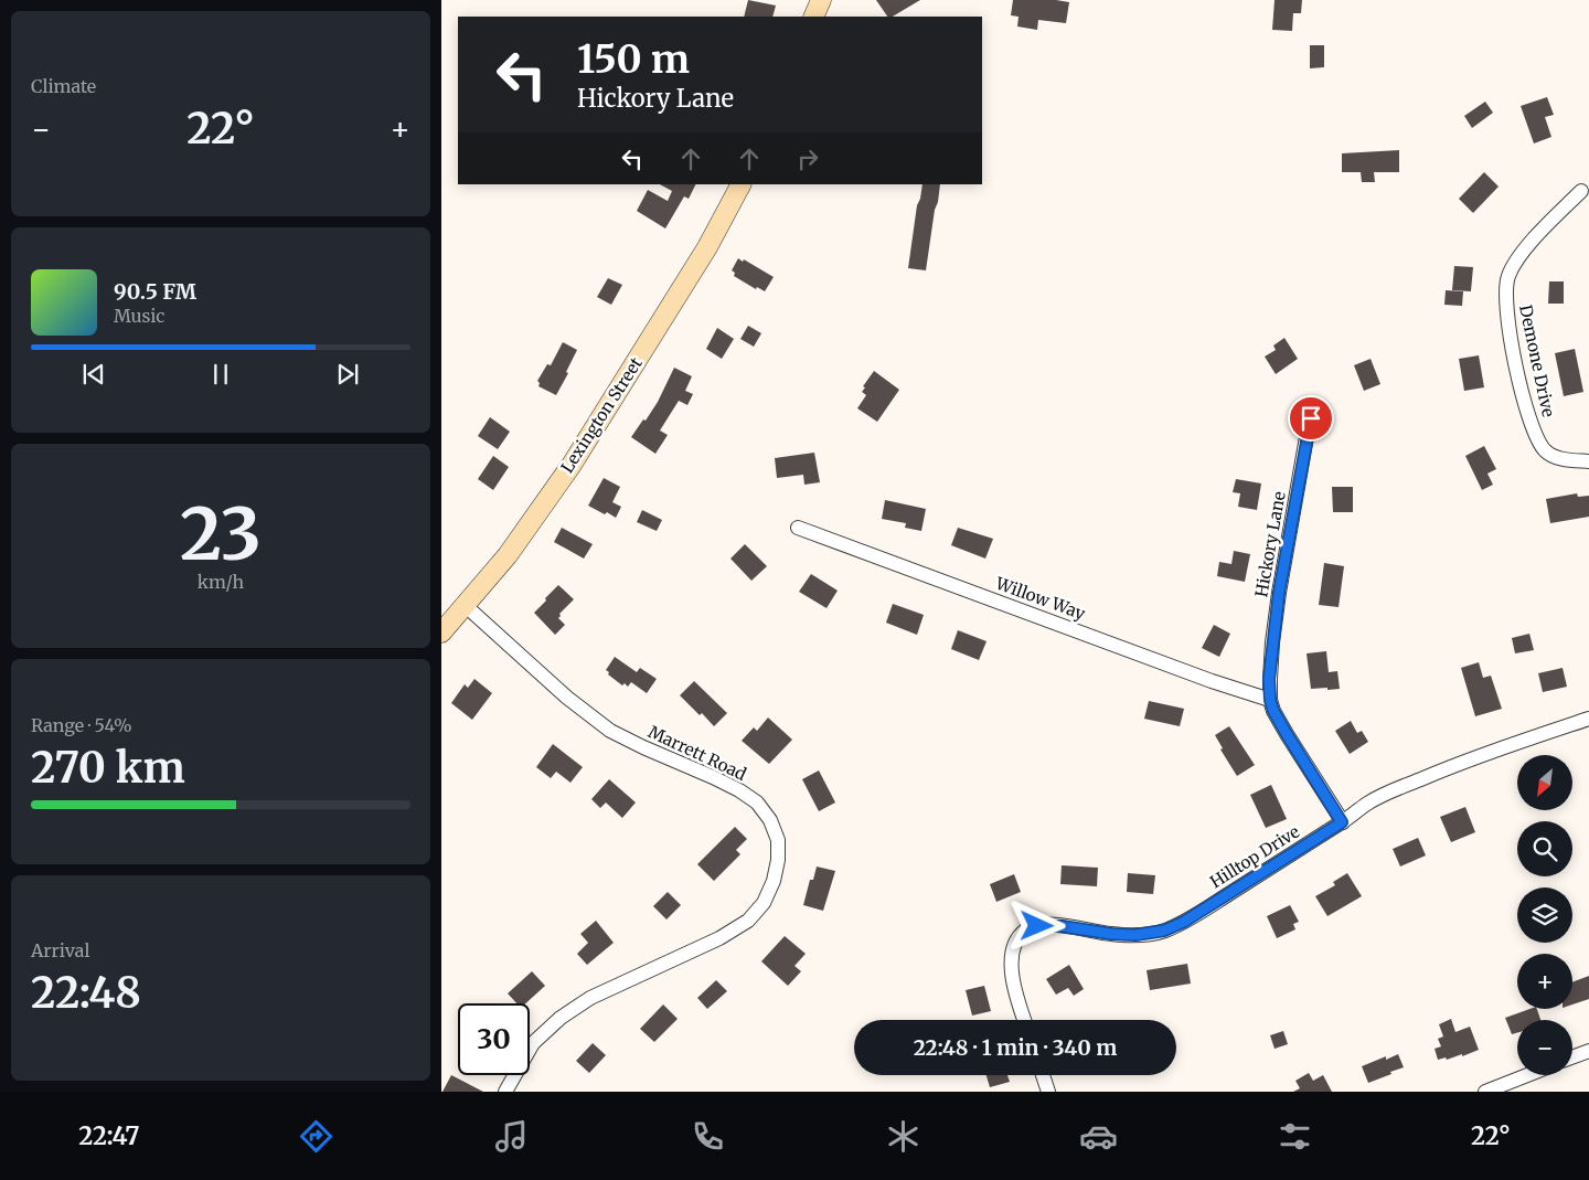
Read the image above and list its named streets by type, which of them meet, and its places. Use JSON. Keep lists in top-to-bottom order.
{
  "streets": {
    "street": [
      "Demone Drive",
      "Lexington Street",
      "Hickory Lane",
      "Willow Way",
      "Marrett Road",
      "Hilltop Drive"
    ]
  },
  "crossings": [
    ["Lexington Street", "Marrett Road"],
    ["Hickory Lane", "Willow Way"],
    ["Hickory Lane", "Hilltop Drive"]
  ],
  "north": "bottom left",
  "page": {
    "tile": [
      "Climate",
      ["23", "km/h"],
      ["Range · 54%", "270 km"],
      ["Arrival", "22:48"]
    ],
    "turn": ["150 m", "Hickory Lane"],
    "heat": ["−", "22°", "+"],
    "song": ["90.5 FM", "Music"],
    "map_buttons": ["+", "−"],
    "limit": "30",
    "trip": "22:48 · 1 min · 340 m",
    "tabs": ["22:47", "22°"]
  }
}
